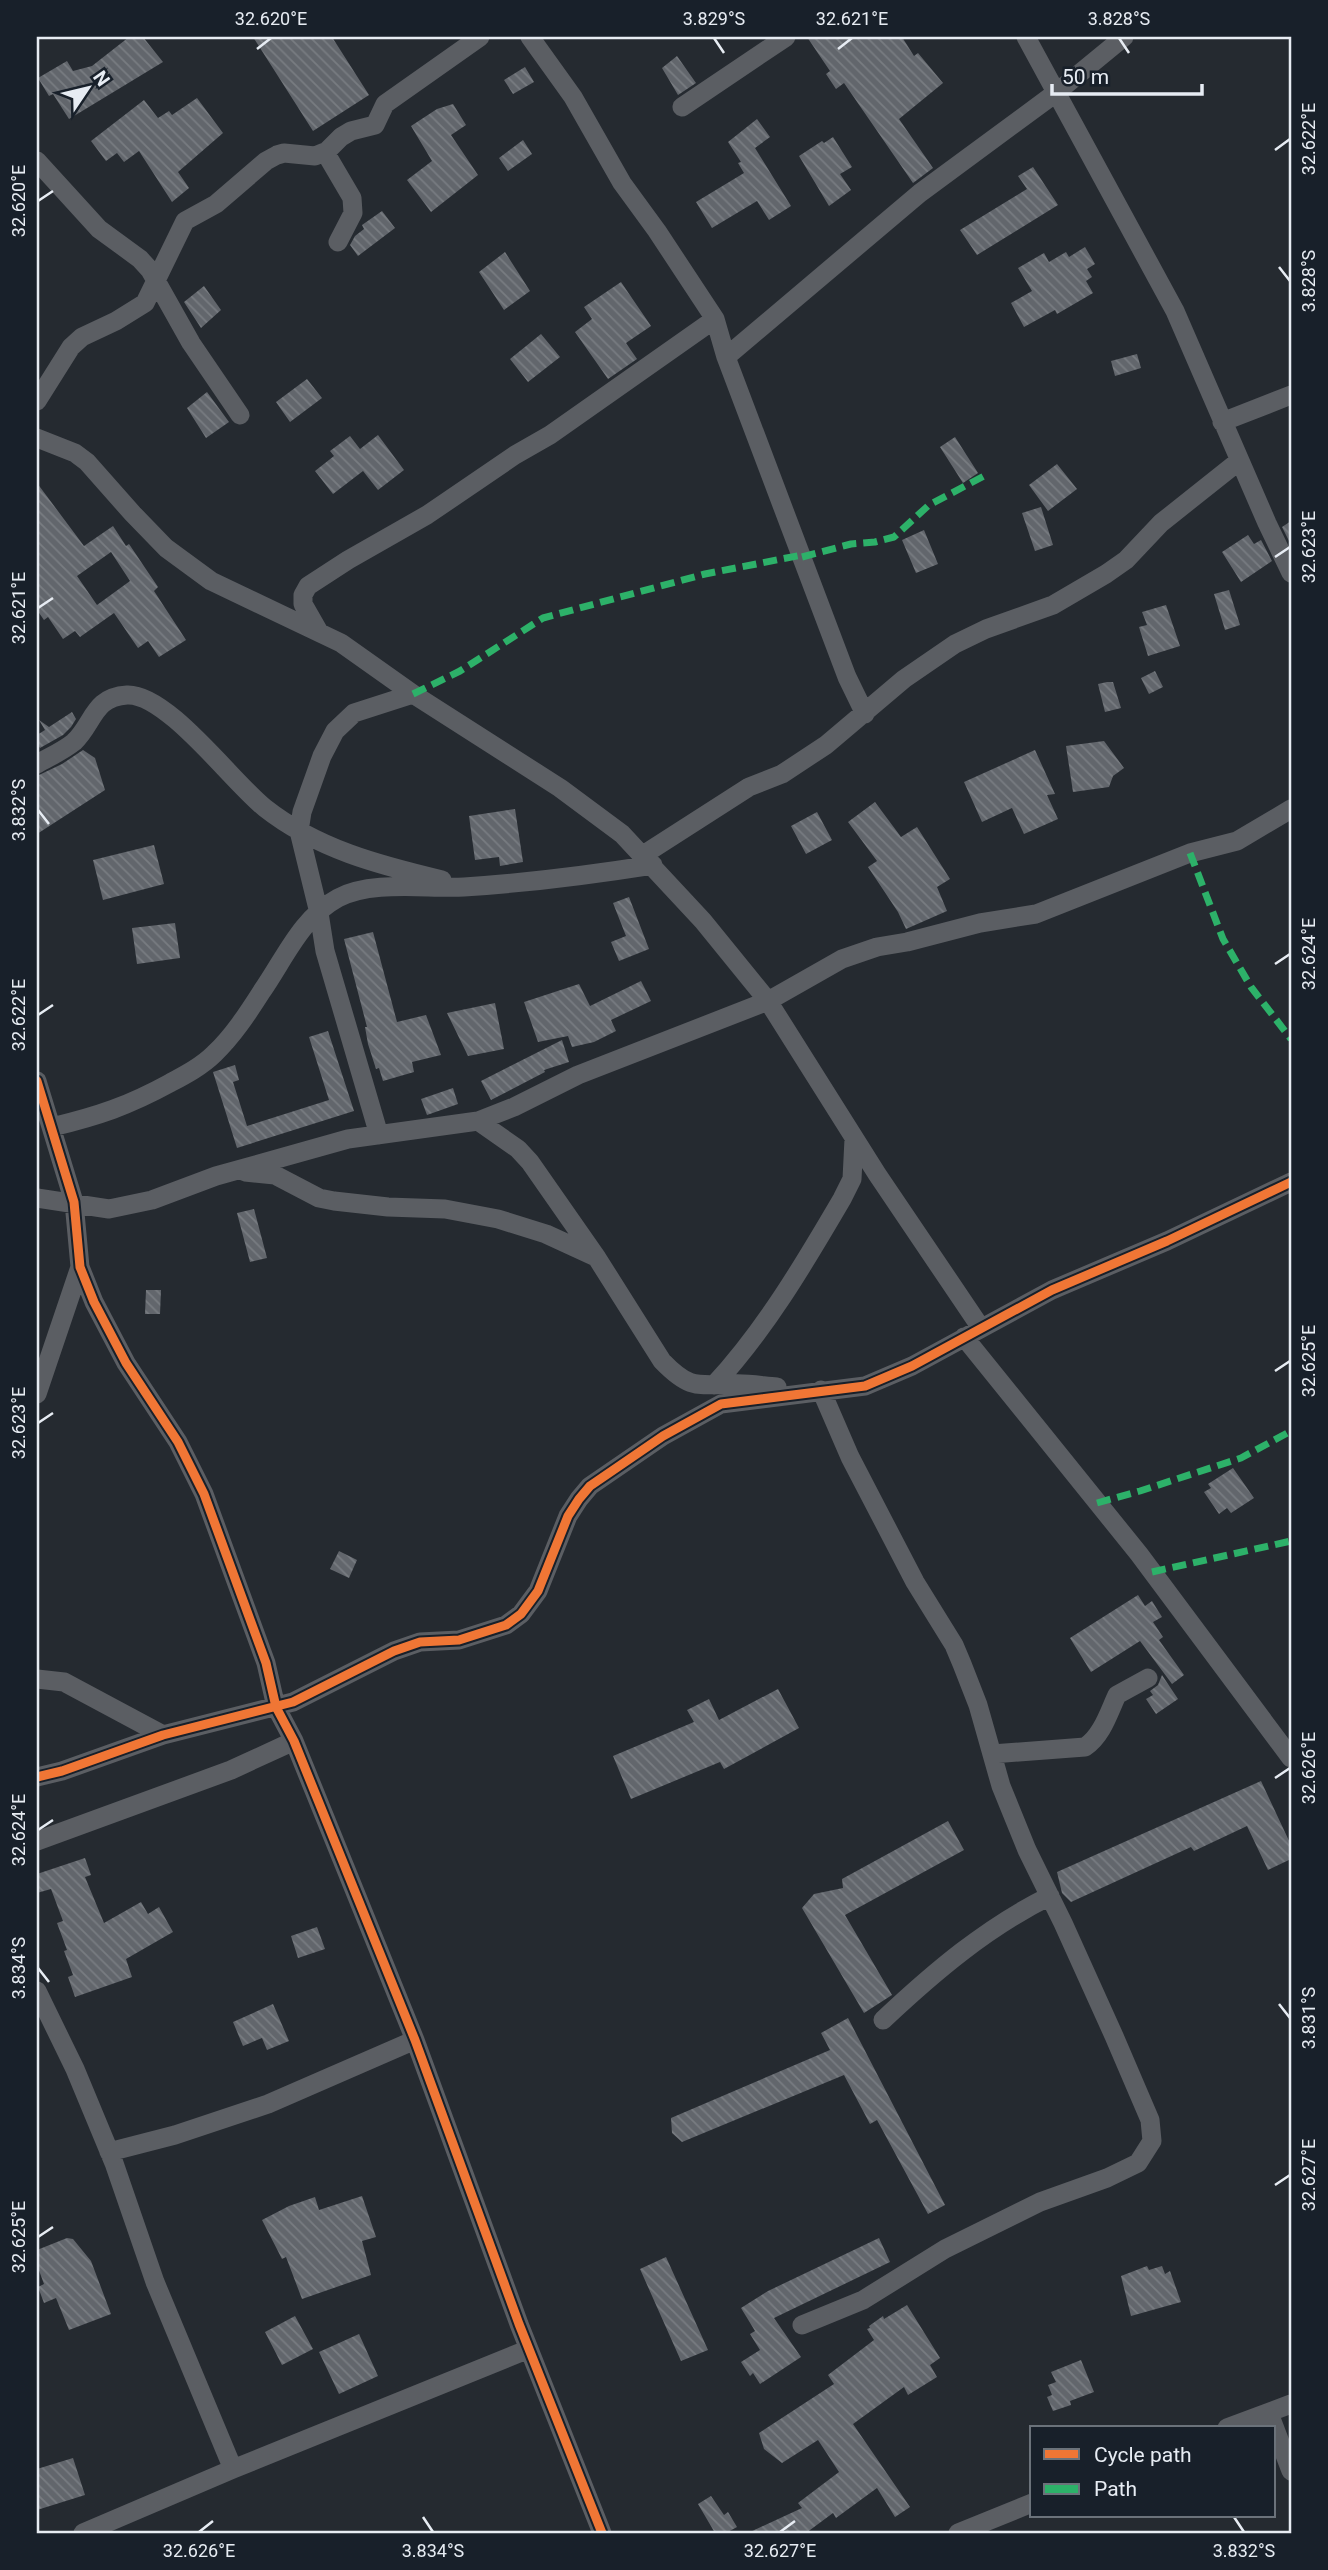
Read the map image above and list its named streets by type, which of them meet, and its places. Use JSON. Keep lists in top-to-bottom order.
{
  "legend": ["Cycle path", "Path"],
  "scale_bar": "50 m",
  "north": "top right",
  "coordinates": [
    "32.620°E",
    "3.829°S",
    "32.621°E",
    "3.828°S",
    "32.622°E",
    "32.623°E",
    "3.832°S",
    "32.624°E",
    "32.625°E",
    "32.626°E",
    "3.834°S",
    "3.831°S",
    "32.627°E"
  ]
}
